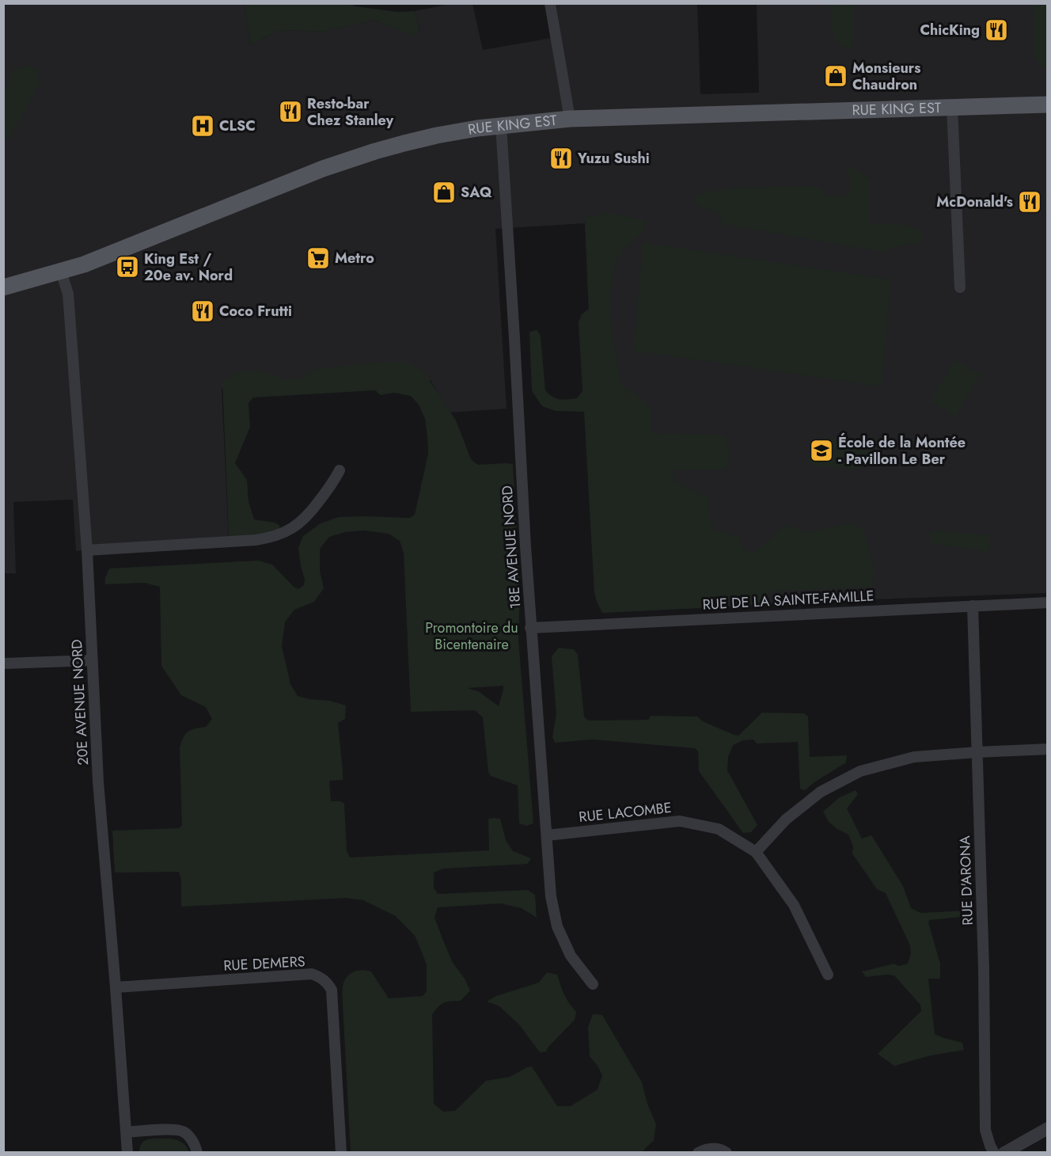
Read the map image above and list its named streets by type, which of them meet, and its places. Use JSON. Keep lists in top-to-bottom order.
{
  "streets": {
    "main road": ["RUE KING EST"],
    "street": [
      "18E AVENUE NORD",
      "RUE DE LA SAINTE-FAMILLE",
      "20E AVENUE NORD",
      "RUE LACOMBE",
      "RUE D'ARONA",
      "RUE DEMERS"
    ]
  },
  "crossings": [
    ["RUE KING EST", "18E AVENUE NORD"],
    ["RUE KING EST", "20E AVENUE NORD"],
    ["18E AVENUE NORD", "RUE DE LA SAINTE-FAMILLE"],
    ["18E AVENUE NORD", "RUE LACOMBE"],
    ["RUE DE LA SAINTE-FAMILLE", "RUE D'ARONA"],
    ["20E AVENUE NORD", "RUE DEMERS"]
  ],
  "parks": ["Promontoire du Bicentenaire"],
  "places": {
    "restaurant": [
      "ChicKing",
      "Resto-bar Chez Stanley",
      "Yuzu Sushi",
      "McDonald's",
      "Coco Frutti"
    ],
    "shop": ["Monsieurs Chaudron", "SAQ"],
    "hospital": ["CLSC"],
    "supermarket": ["Metro"],
    "bus stop": ["King Est / 20e av. Nord"],
    "school or university": ["École de la Montée - Pavillon Le Ber"]
  }
}
